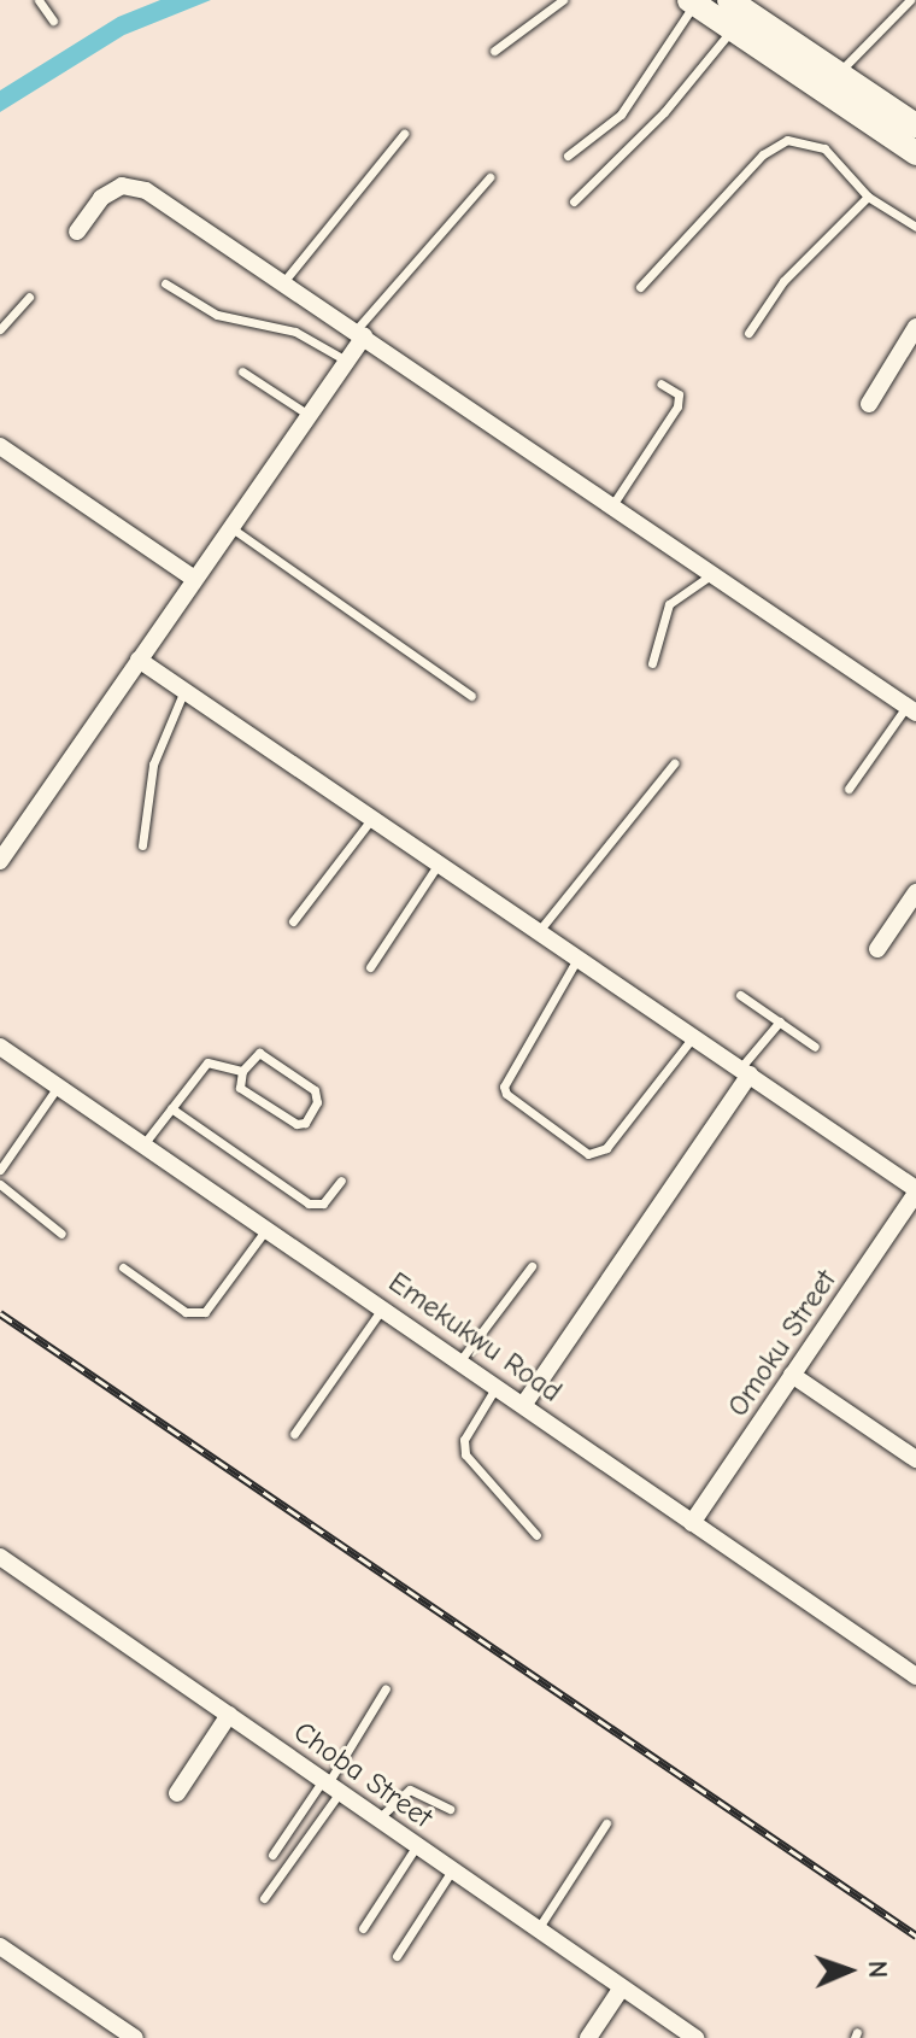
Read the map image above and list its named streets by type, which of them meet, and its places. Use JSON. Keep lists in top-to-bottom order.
{
  "streets": {
    "street": ["Emekukwu Road", "Omoku Street", "Choba Street"]
  },
  "crossings": [
    ["Emekukwu Road", "Omoku Street"]
  ],
  "north": "right"
}
